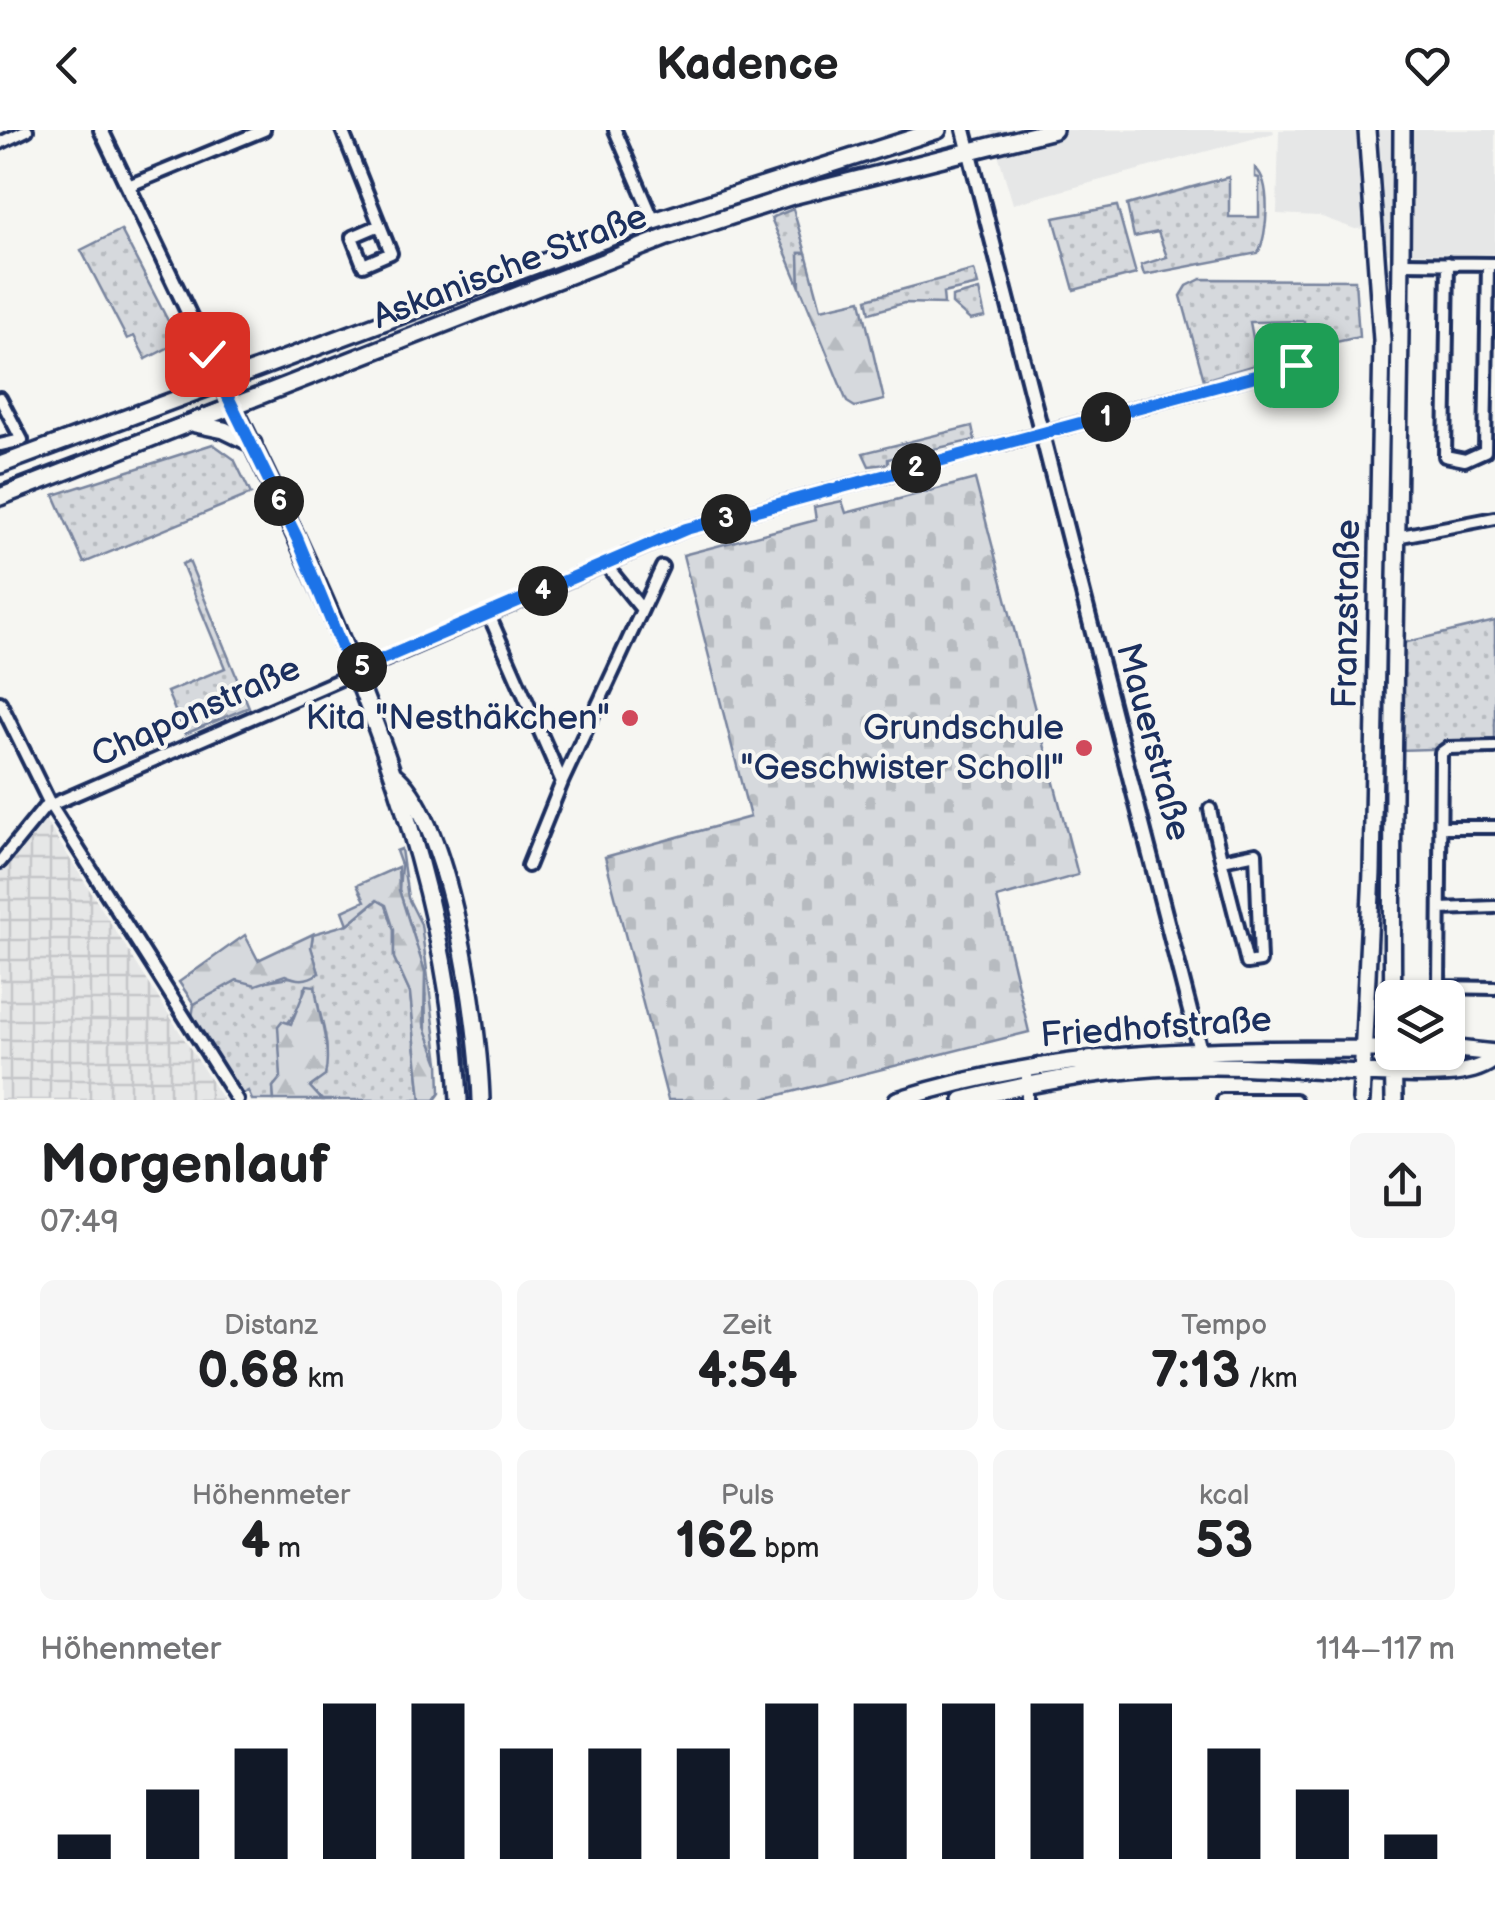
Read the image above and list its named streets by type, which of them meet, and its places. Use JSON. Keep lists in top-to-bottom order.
{
  "streets": {
    "main road": ["Askanische Straße", "Franzstraße", "Friedhofstraße"],
    "street": ["Chaponstraße", "Mauerstraße"]
  },
  "crossings": [
    ["Askanische Straße", "Mauerstraße"],
    ["Franzstraße", "Friedhofstraße"],
    ["Chaponstraße", "Mauerstraße"],
    ["Mauerstraße", "Friedhofstraße"]
  ],
  "places": ["Kita \"Nesthäkchen\"", "Grundschule \"Geschwister Scholl\""],
  "page": {
    "header": "Kadence",
    "pins": [
      "1",
      "2",
      "6",
      "3",
      "4",
      "5"
    ],
    "heading": ["Morgenlauf", "07:49"],
    "stats": [
      ["Distanz", "0.68 km"],
      ["Zeit", "4:54"],
      ["Tempo", "7:13 /km"],
      ["Höhenmeter", "4 m"],
      ["Puls", "162 bpm"],
      ["kcal", "53"]
    ],
    "chart": ["Höhenmeter", "114–117 m"]
  }
}
